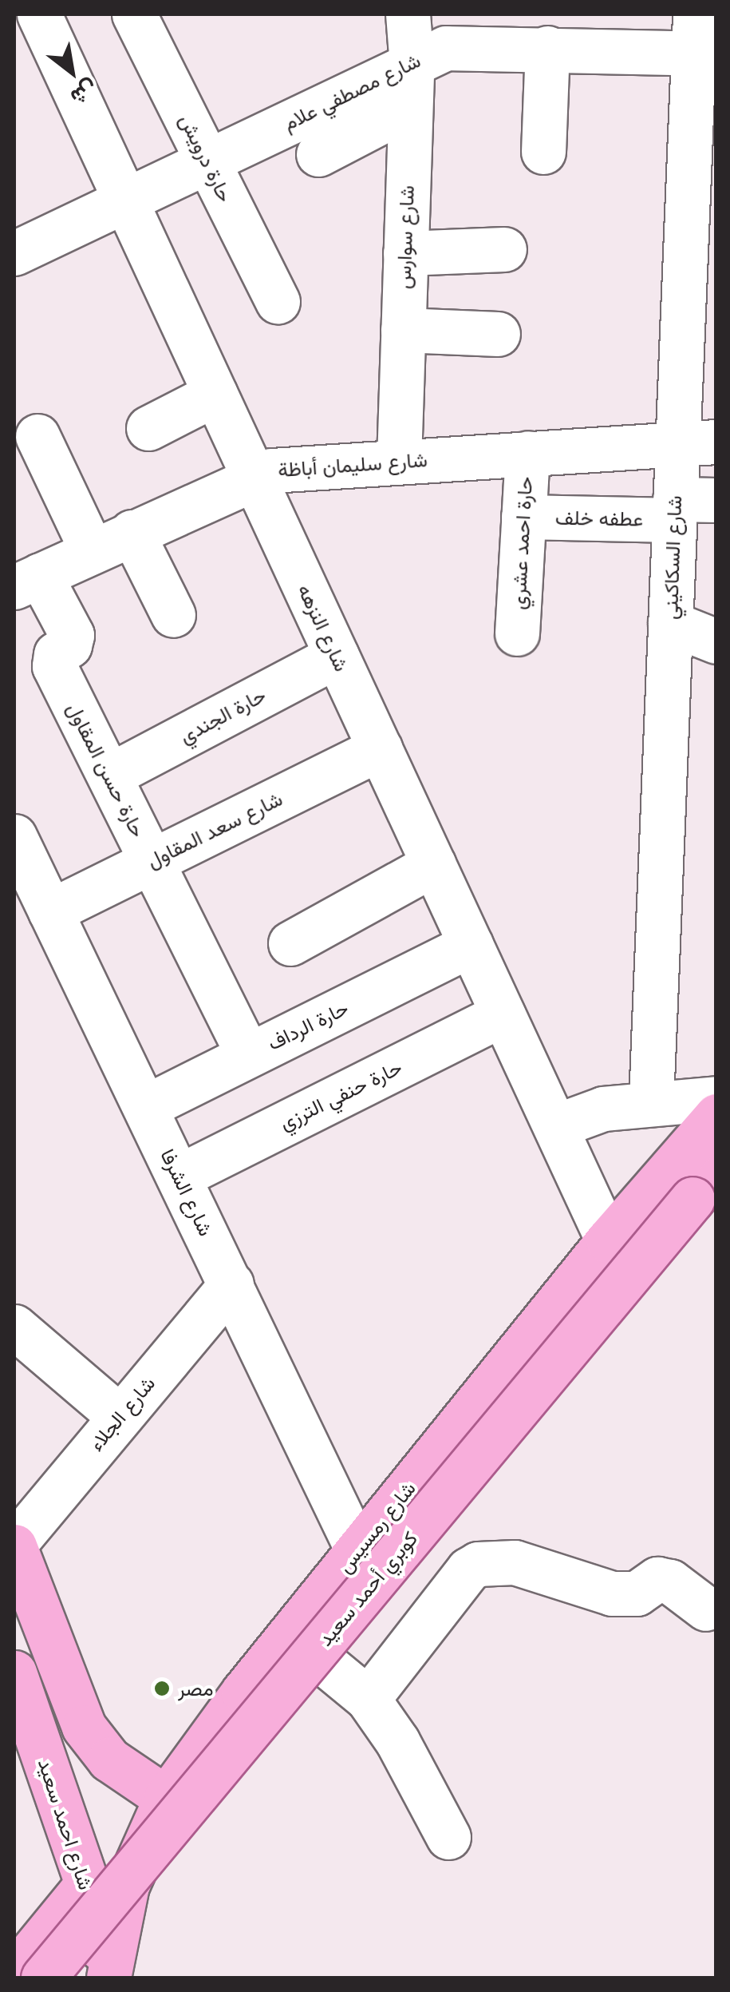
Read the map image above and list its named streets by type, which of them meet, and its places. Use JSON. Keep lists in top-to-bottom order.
{
  "streets": {
    "main road": ["شارع رمسيس", "كوبري أحمد سعيد", "شارع احمد سعيد"],
    "street": [
      "شارع مصطفي علام",
      "حارة درويش",
      "شارع سوارس",
      "شارع سليمان أباظة",
      "عطفه خلف",
      "حارة احمد عشري",
      "شارع السكاكيني",
      "شارع النزهه",
      "حارة الجندي",
      "حارة حسن المقاول",
      "شارع سعد المقاول",
      "حارة الرداف",
      "حارة حنفي الترزي",
      "شارع الشرفا",
      "شارع الجلاء"
    ]
  },
  "crossings": [
    ["شارع مصطفي علام", "حارة درويش"],
    ["شارع مصطفي علام", "شارع سوارس"],
    ["شارع مصطفي علام", "شارع السكاكيني"],
    ["شارع مصطفي علام", "شارع النزهه"],
    ["شارع سوارس", "شارع سليمان أباظة"],
    ["شارع سليمان أباظة", "حارة احمد عشري"],
    ["شارع سليمان أباظة", "شارع السكاكيني"],
    ["شارع سليمان أباظة", "شارع النزهه"],
    ["شارع سليمان أباظة", "حارة حسن المقاول"],
    ["عطفه خلف", "حارة احمد عشري"],
    ["عطفه خلف", "شارع السكاكيني"],
    ["شارع النزهه", "حارة الجندي"],
    ["شارع النزهه", "شارع سعد المقاول"],
    ["شارع النزهه", "حارة الرداف"],
    ["شارع النزهه", "حارة حنفي الترزي"],
    ["شارع النزهه", "شارع رمسيس"],
    ["حارة الجندي", "حارة حسن المقاول"],
    ["حارة حسن المقاول", "شارع سعد المقاول"],
    ["حارة حسن المقاول", "حارة الرداف"],
    ["شارع سعد المقاول", "شارع الشرفا"],
    ["حارة الرداف", "شارع الشرفا"],
    ["حارة حنفي الترزي", "شارع الشرفا"],
    ["شارع الشرفا", "شارع الجلاء"],
    ["شارع الشرفا", "شارع رمسيس"],
    ["شارع رمسيس", "شارع احمد سعيد"]
  ],
  "places": ["مصر"],
  "north": "bottom right"
}
